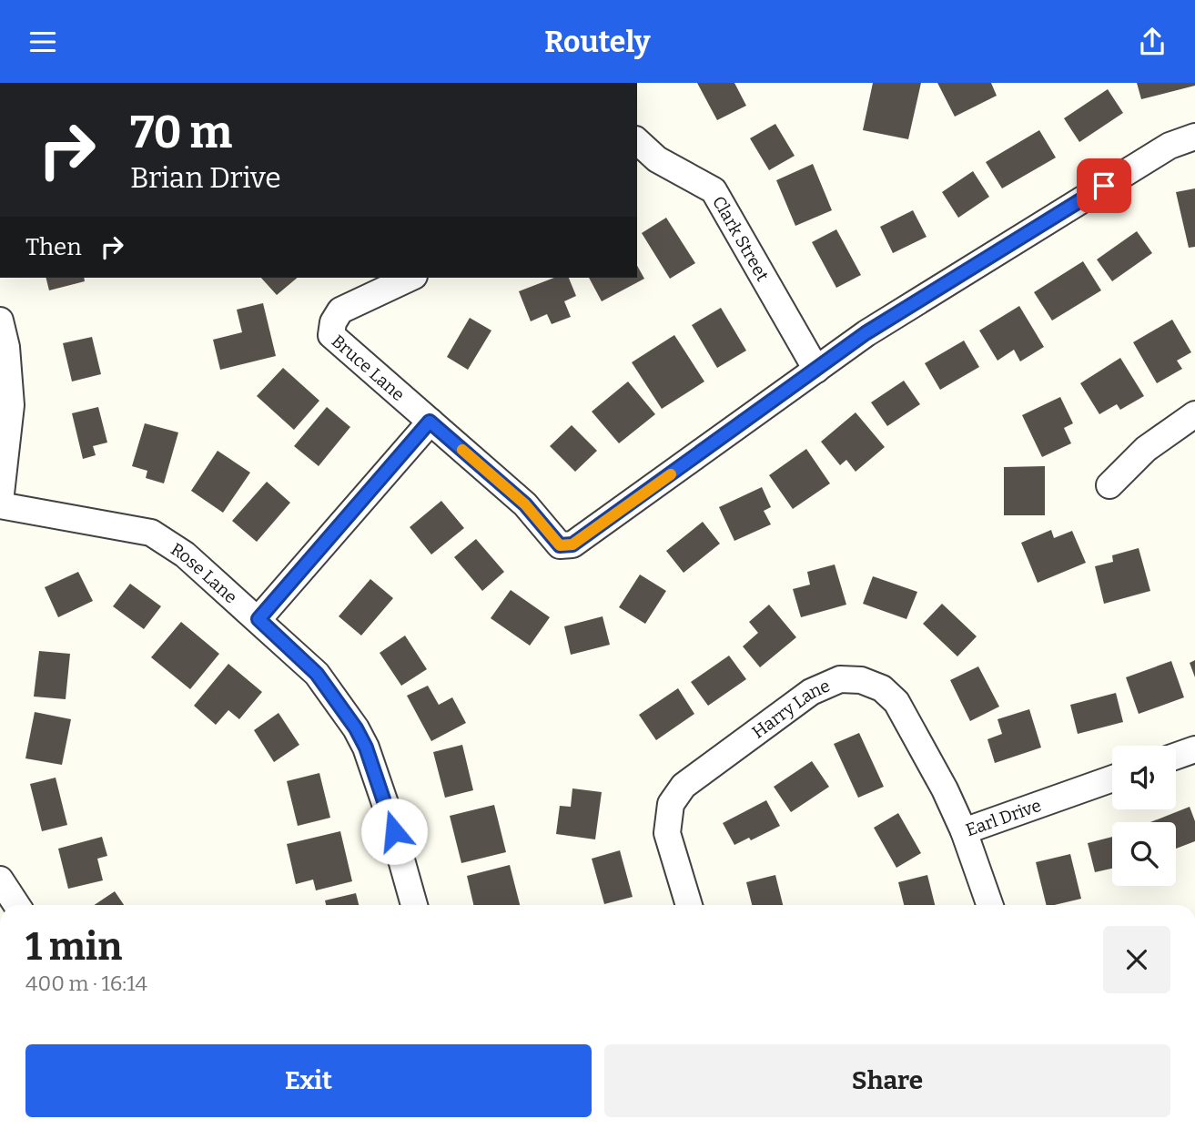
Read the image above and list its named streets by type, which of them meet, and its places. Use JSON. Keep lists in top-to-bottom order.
{
  "streets": {
    "street": [
      "Clark Street",
      "Bruce Lane",
      "Rose Lane",
      "Harry Lane",
      "Earl Drive"
    ]
  },
  "crossings": [
    ["Harry Lane", "Earl Drive"]
  ],
  "page": {
    "header": "Routely",
    "turn": ["70 m", "Brian Drive"],
    "then": "Then",
    "heading": ["1 min", "400 m · 16:14"],
    "buttons": ["Exit", "Share"]
  }
}
